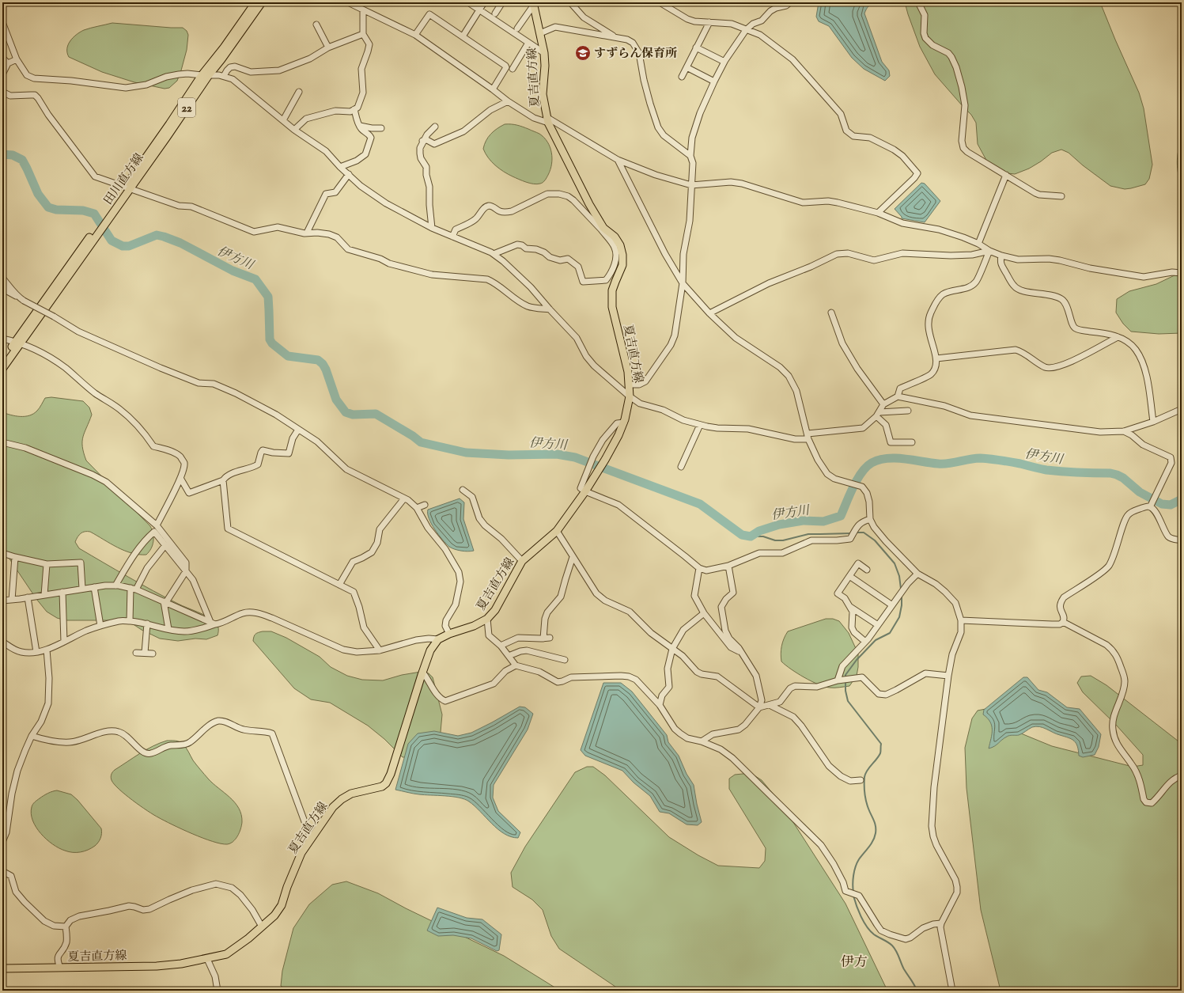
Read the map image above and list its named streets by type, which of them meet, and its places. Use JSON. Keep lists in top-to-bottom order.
{
  "streets": {
    "main road": ["夏吉直方線", "22", "田川直方線"]
  },
  "districts": ["伊方"],
  "water": ["伊方川"],
  "places": {
    "school or university": ["すずらん保育所"]
  }
}
